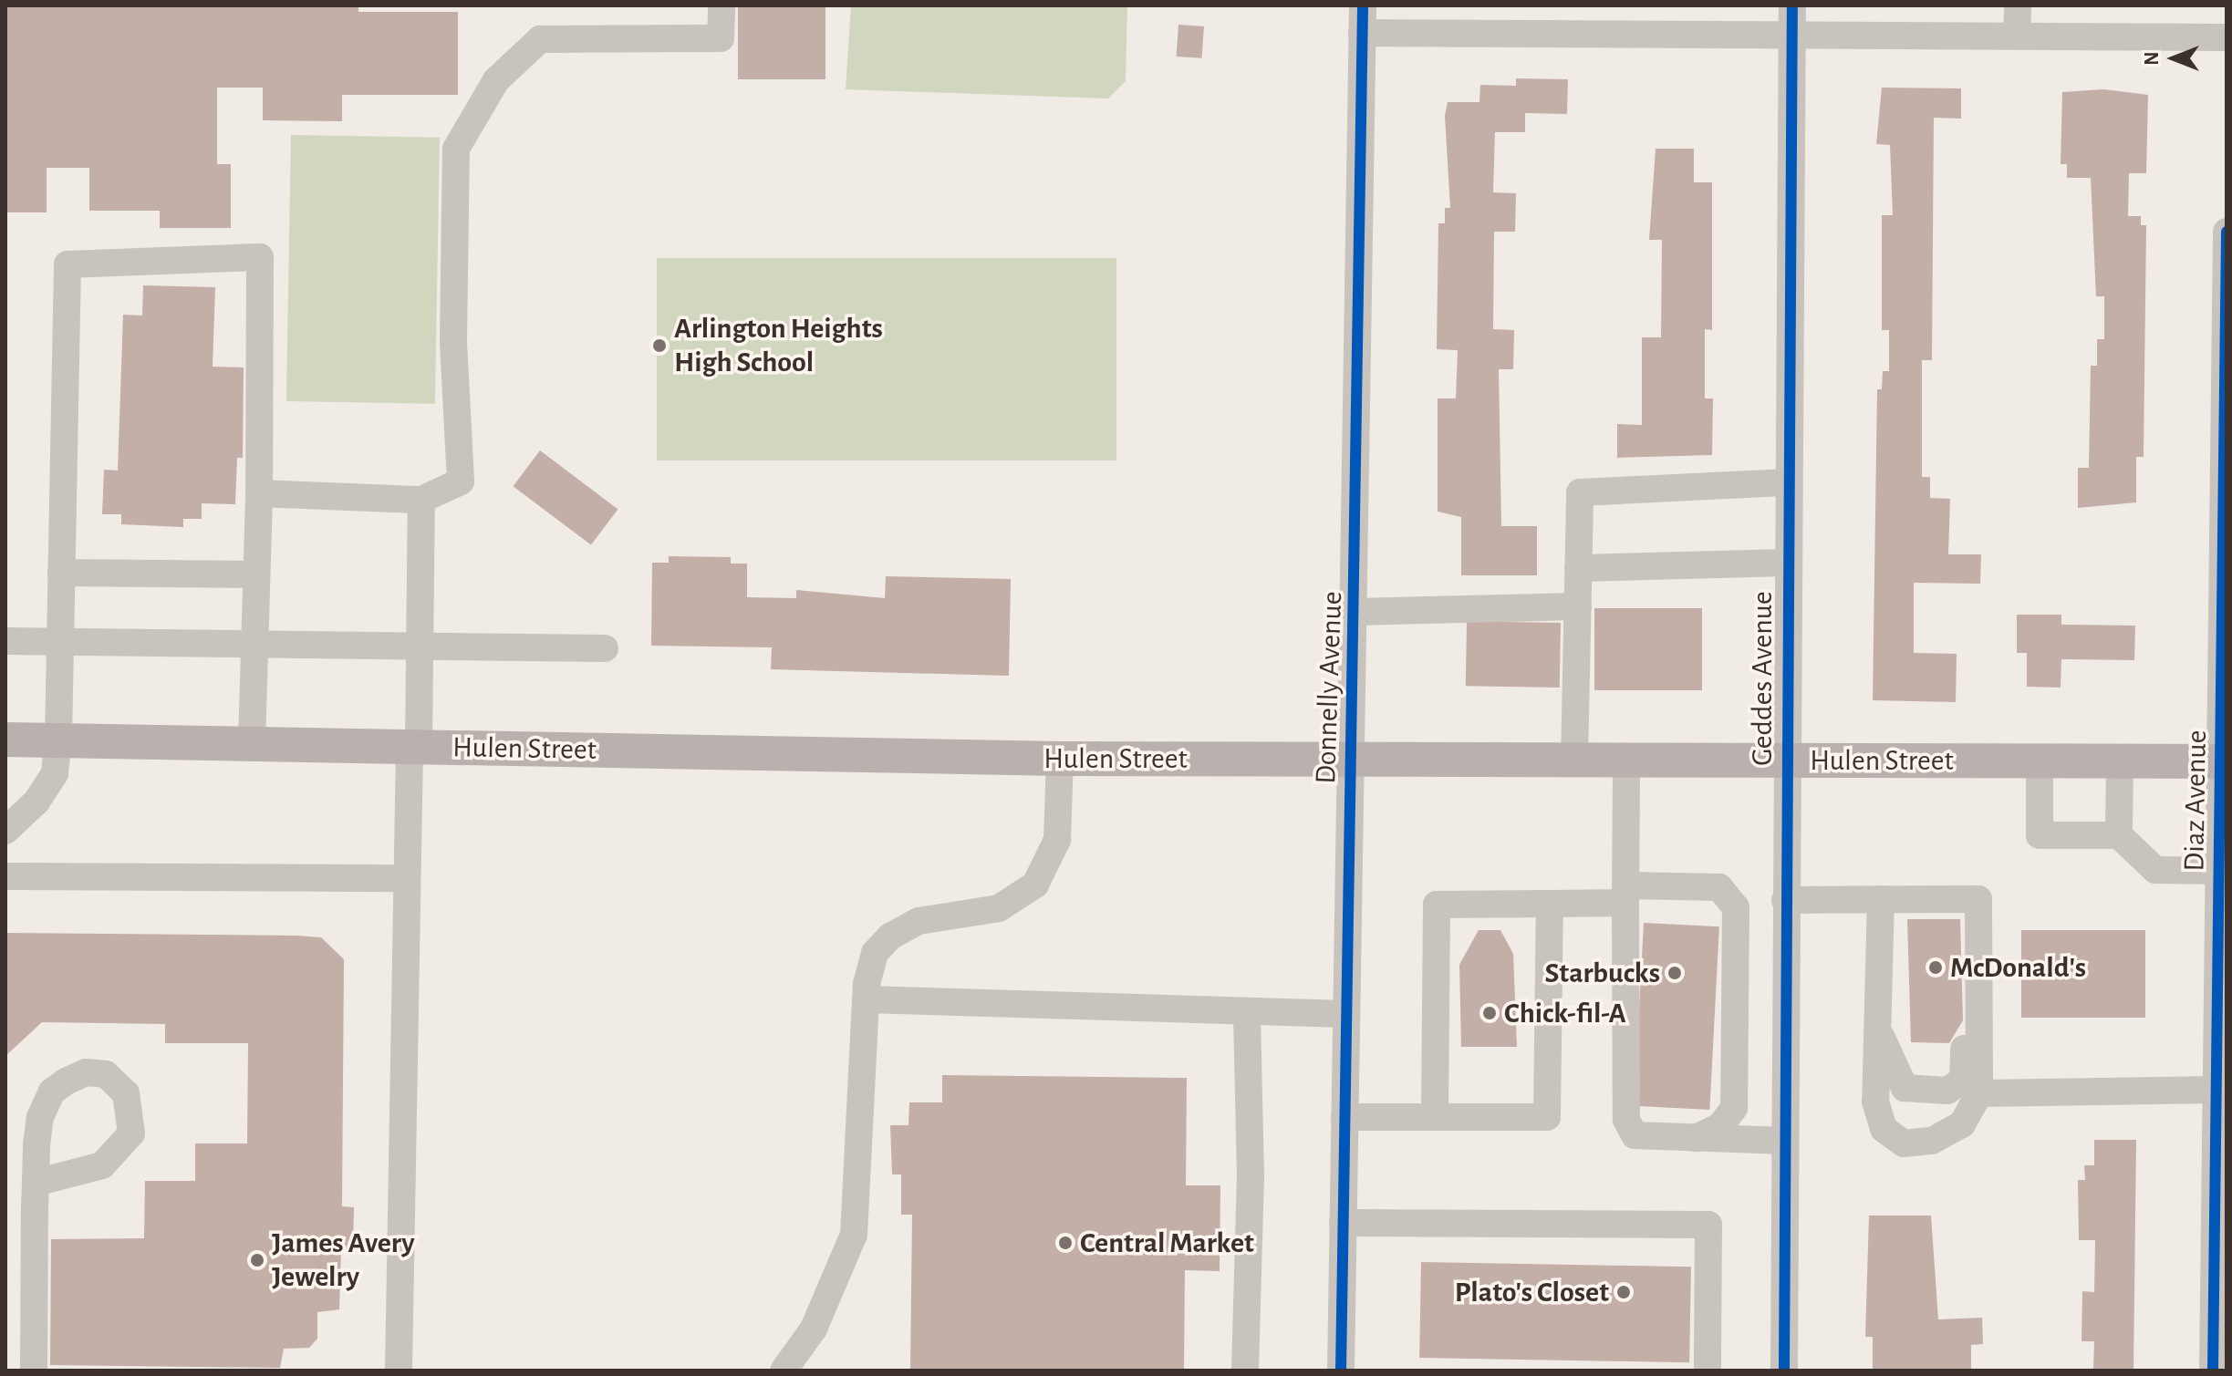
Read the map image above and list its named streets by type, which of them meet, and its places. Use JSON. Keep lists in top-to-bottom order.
{
  "streets": {
    "main road": ["Hulen Street"],
    "street": ["Geddes Avenue", "Donnelly Avenue", "Diaz Avenue"]
  },
  "crossings": [
    ["Geddes Avenue", "Hulen Street"],
    ["Donnelly Avenue", "Hulen Street"],
    ["Hulen Street", "Diaz Avenue"]
  ],
  "places": [
    "Arlington Heights High School",
    "McDonald's",
    "Starbucks",
    "Chick-fil-A",
    "Central Market",
    "James Avery Jewelry",
    "Plato's Closet"
  ],
  "north": "left"
}
